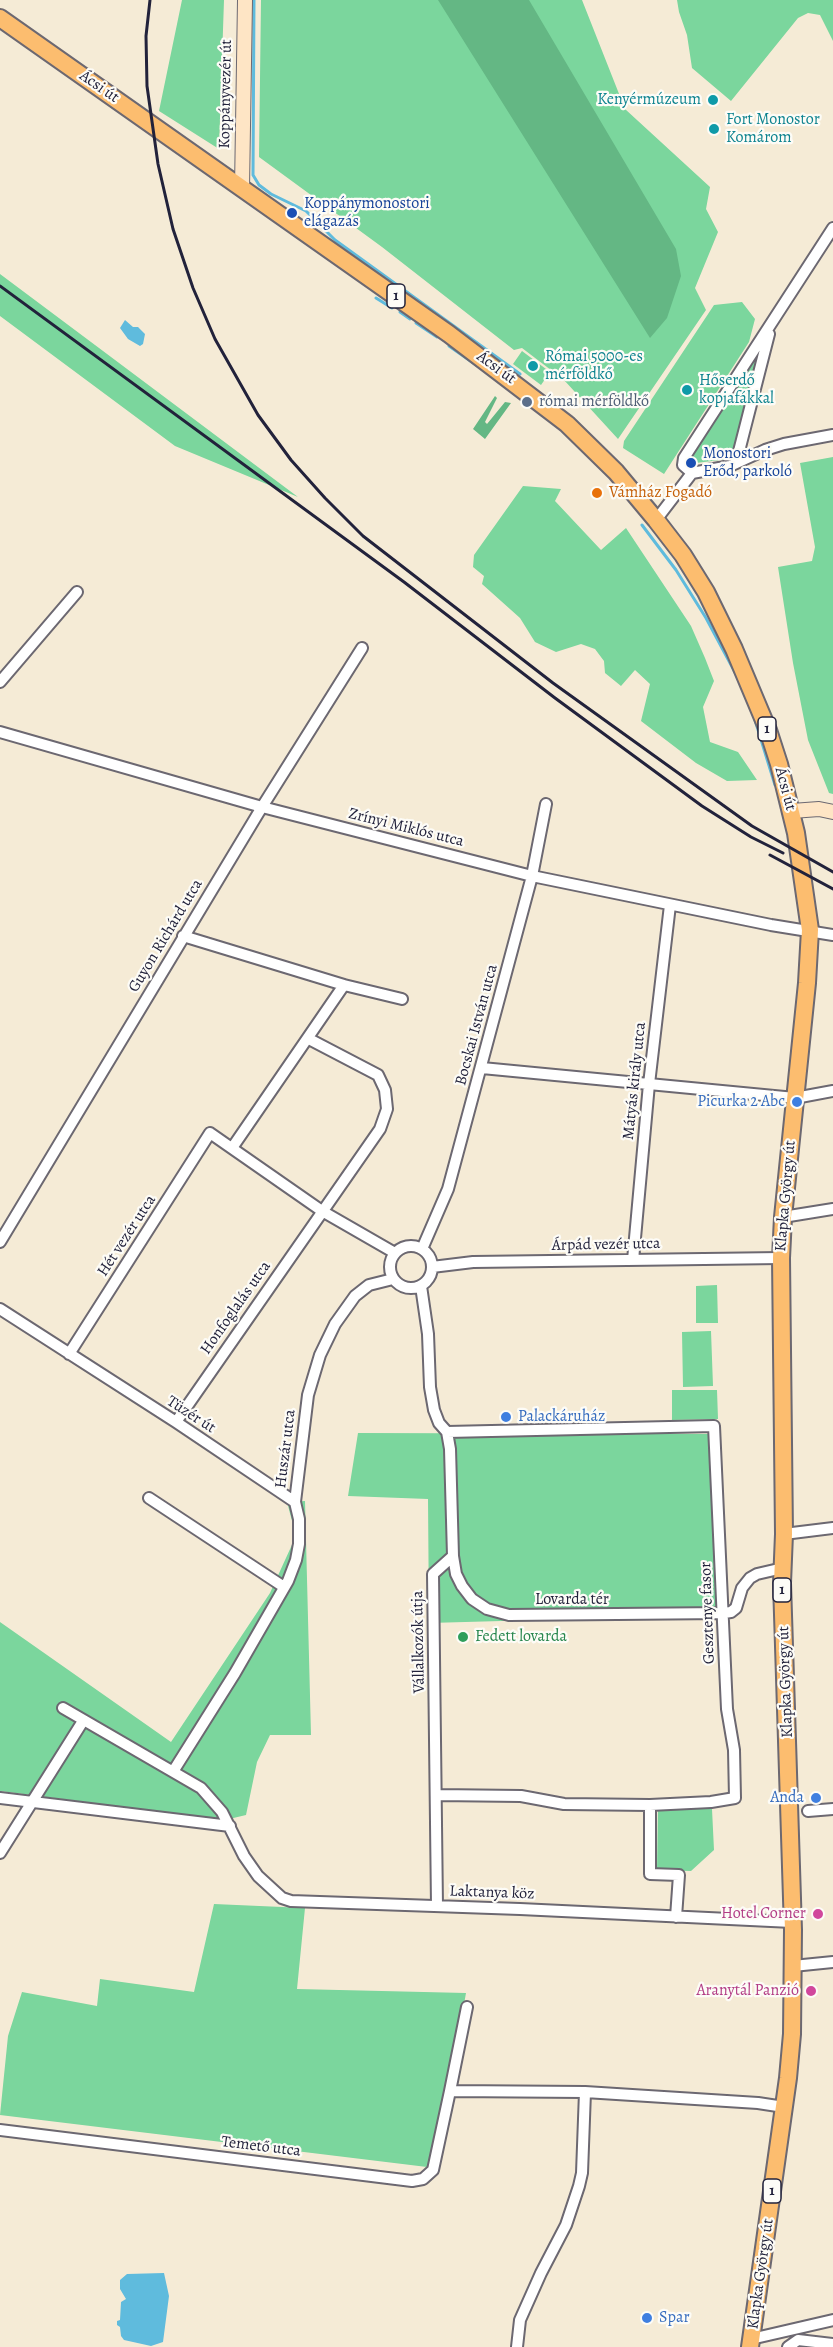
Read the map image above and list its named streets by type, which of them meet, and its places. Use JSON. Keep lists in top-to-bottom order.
{
  "streets": {
    "main road": ["Ácsi út", "1", "Klapka György út"],
    "street": [
      "Koppányvezér út",
      "Zrínyi Miklós utca",
      "Guyon Richárd utca",
      "Bocskai István utca",
      "Mátyás király utca",
      "Hét vezér utca",
      "Árpád vezér utca",
      "Honfoglalás utca",
      "Tüzér út",
      "Huszár utca",
      "Lovarda tér",
      "Gesztenye fasor",
      "Vállalkozók útja",
      "Laktanya köz",
      "Temető utca"
    ]
  },
  "crossings": [
    ["Ácsi út", "Koppányvezér út"],
    ["Ácsi út", "Klapka György út"],
    ["Zrínyi Miklós utca", "Guyon Richárd utca"],
    ["Zrínyi Miklós utca", "Bocskai István utca"],
    ["Zrínyi Miklós utca", "Mátyás király utca"],
    ["Zrínyi Miklós utca", "Klapka György út"],
    ["Bocskai István utca", "Árpád vezér utca"],
    ["Bocskai István utca", "Huszár utca"],
    ["Mátyás király utca", "Árpád vezér utca"],
    ["Klapka György út", "Árpád vezér utca"],
    ["Klapka György út", "Laktanya köz"],
    ["Hét vezér utca", "Tüzér út"],
    ["Árpád vezér utca", "Huszár utca"],
    ["Honfoglalás utca", "Tüzér út"],
    ["Tüzér út", "Huszár utca"],
    ["Huszár utca", "Laktanya köz"],
    ["Lovarda tér", "Gesztenye fasor"],
    ["Lovarda tér", "Vállalkozók útja"],
    ["Vállalkozók útja", "Laktanya köz"]
  ],
  "places": [
    "Kenyérmúzeum",
    "Fort Monostor Komárom",
    "Koppánymonostori elágazás",
    "Római 5000-es mérföldkő",
    "Hőserdő kopjafákkal",
    "római mérföldkő",
    "Monostori Erőd, parkoló",
    "Vámház Fogadó",
    "Picurka 2 Abc",
    "Palackáruház",
    "Fedett lovarda",
    "Anda",
    "Hotel Corner",
    "Aranytál Panzió",
    "Spar"
  ]
}
